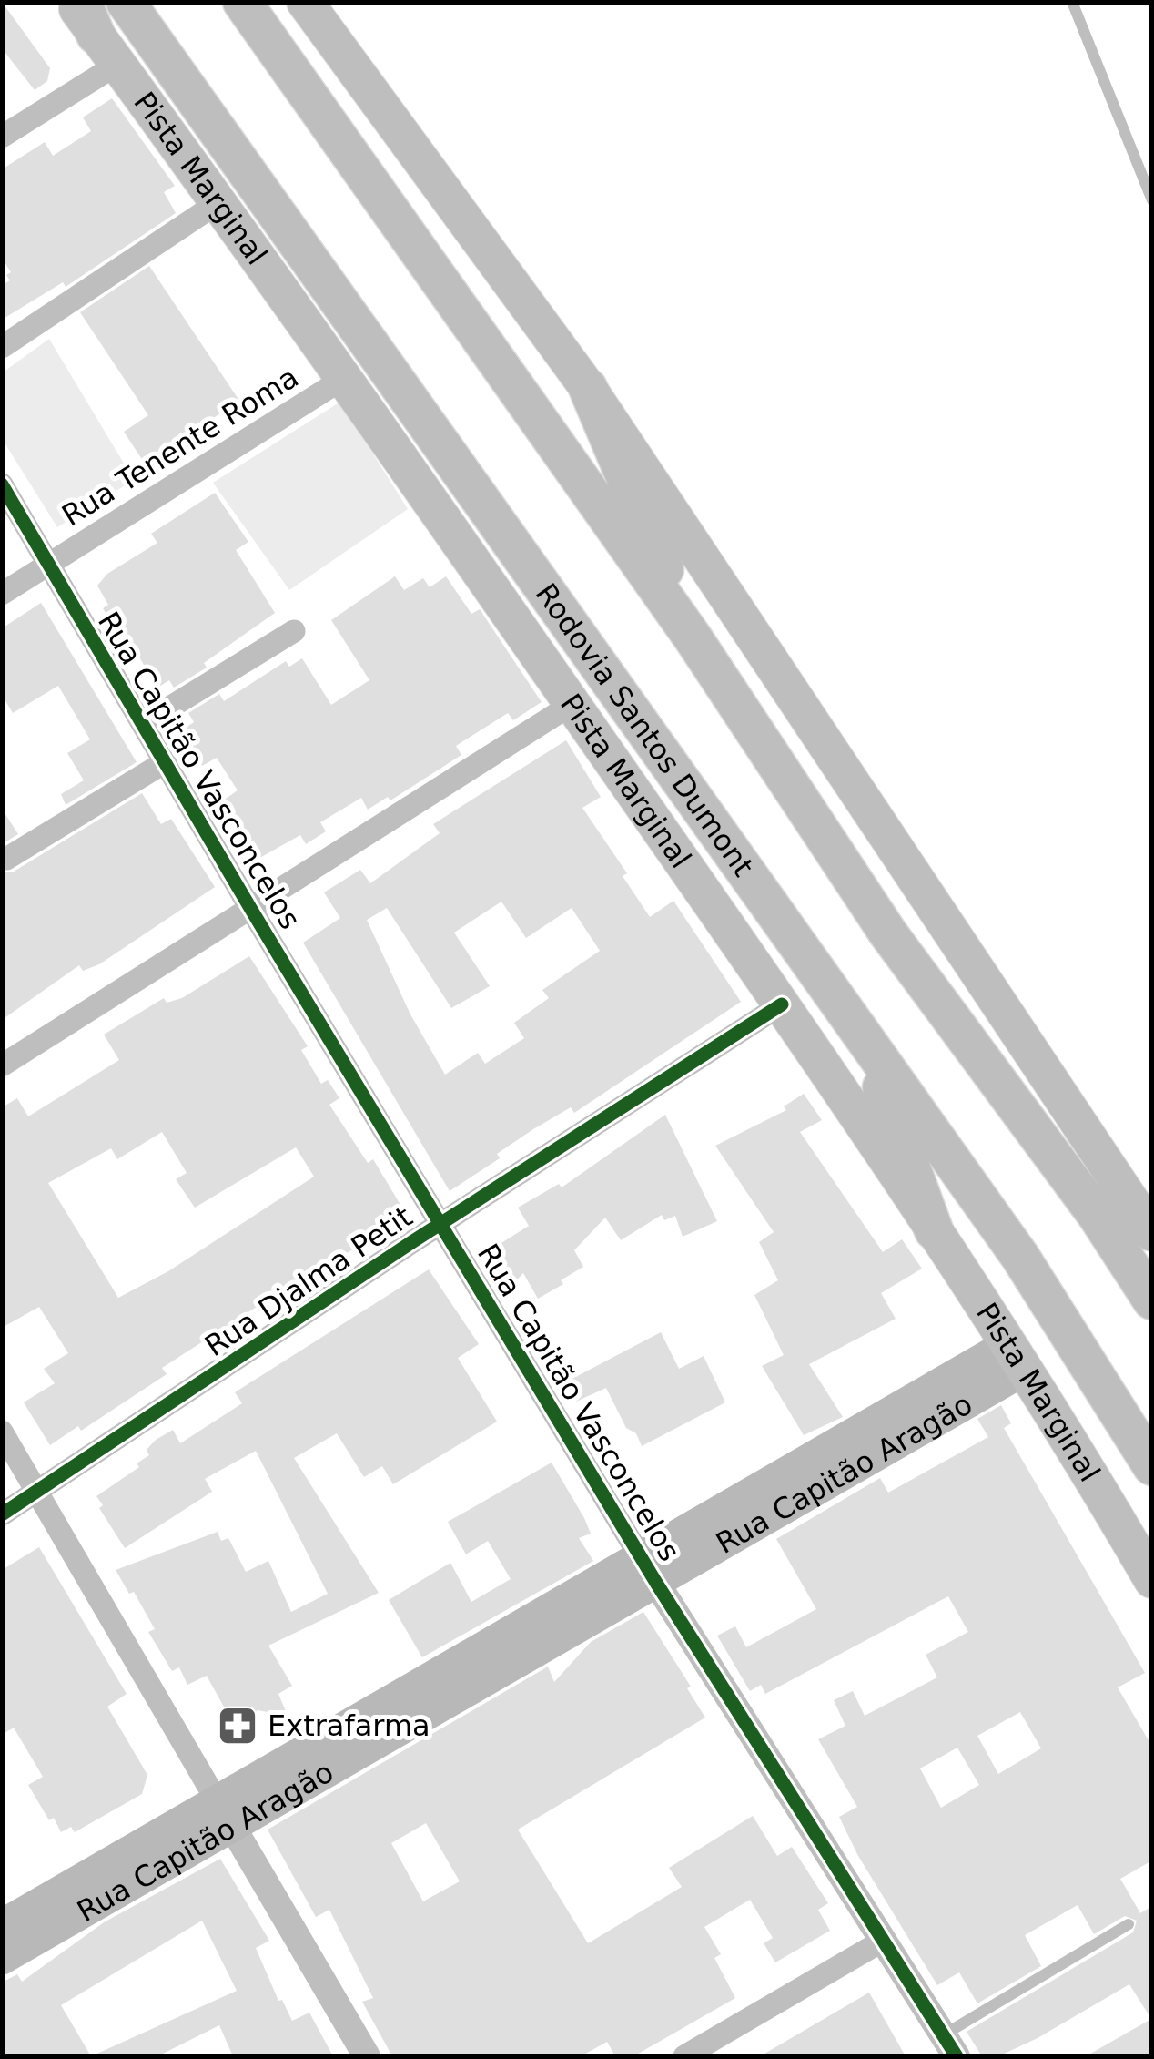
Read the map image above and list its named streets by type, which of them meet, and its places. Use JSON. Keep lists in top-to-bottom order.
{
  "streets": {
    "highway": ["Rodovia Santos Dumont"],
    "main road": ["Pista Marginal", "Rua Capitão Aragão"],
    "street": ["Rua Tenente Roma", "Rua Capitão Vasconcelos", "Rua Djalma Petit"]
  },
  "crossings": [
    ["Pista Marginal", "Rua Tenente Roma"],
    ["Pista Marginal", "Rua Djalma Petit"],
    ["Pista Marginal", "Rua Capitão Aragão"],
    ["Rua Tenente Roma", "Rua Capitão Vasconcelos"],
    ["Rua Capitão Vasconcelos", "Rua Djalma Petit"],
    ["Rua Capitão Vasconcelos", "Rua Capitão Aragão"]
  ],
  "places": {
    "pharmacy": ["Extrafarma"]
  }
}
